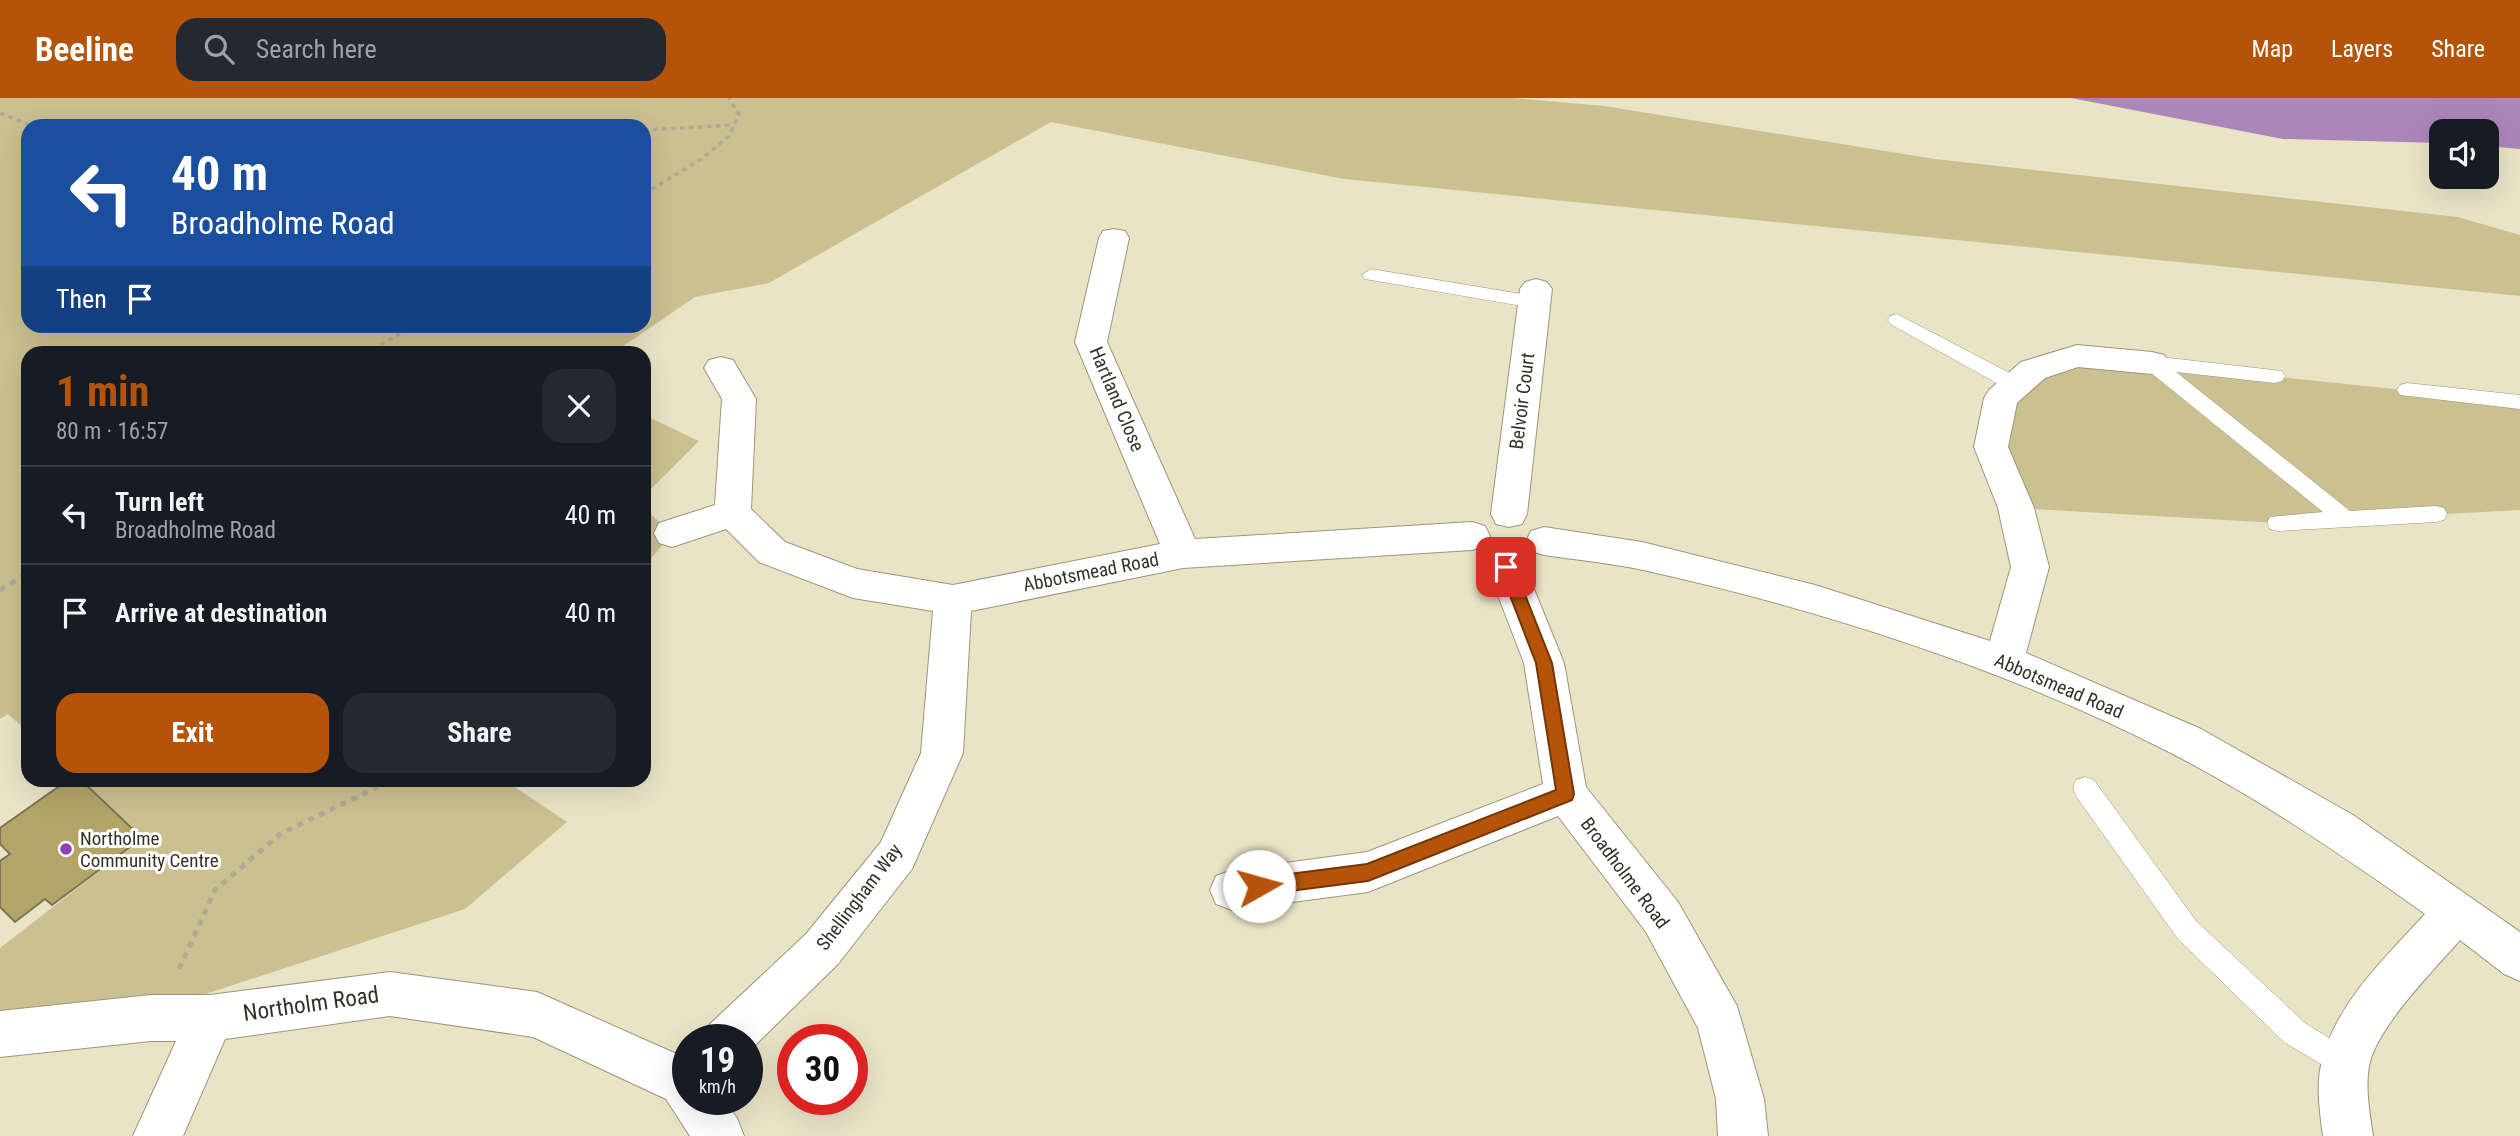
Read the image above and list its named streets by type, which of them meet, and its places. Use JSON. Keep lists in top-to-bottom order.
{
  "streets": {
    "street": [
      "Hartland Close",
      "Belvoir Court",
      "Abbotsmead Road",
      "Broadholme Road",
      "Shellingham Way",
      "Northolm Road"
    ]
  },
  "crossings": [
    ["Hartland Close", "Abbotsmead Road"],
    ["Belvoir Court", "Abbotsmead Road"],
    ["Belvoir Court", "Broadholme Road"],
    ["Abbotsmead Road", "Broadholme Road"],
    ["Abbotsmead Road", "Shellingham Way"]
  ],
  "places": ["Northolme Community Centre"],
  "page": {
    "header": "Beeline",
    "search": "Search here",
    "nav": ["Map", "Layers", "Share"],
    "turn": ["40 m", "Broadholme Road"],
    "then": "Then",
    "heading": ["1 min", "80 m · 16:57"],
    "list": [
      {
        "name": "Turn left",
        "note": "Broadholme Road",
        "value": "40 m"
      },
      {
        "name": "Arrive at destination",
        "value": "40 m"
      }
    ],
    "buttons": ["Exit", "Share"],
    "speed": "19 km/h",
    "limit": "30"
  }
}
